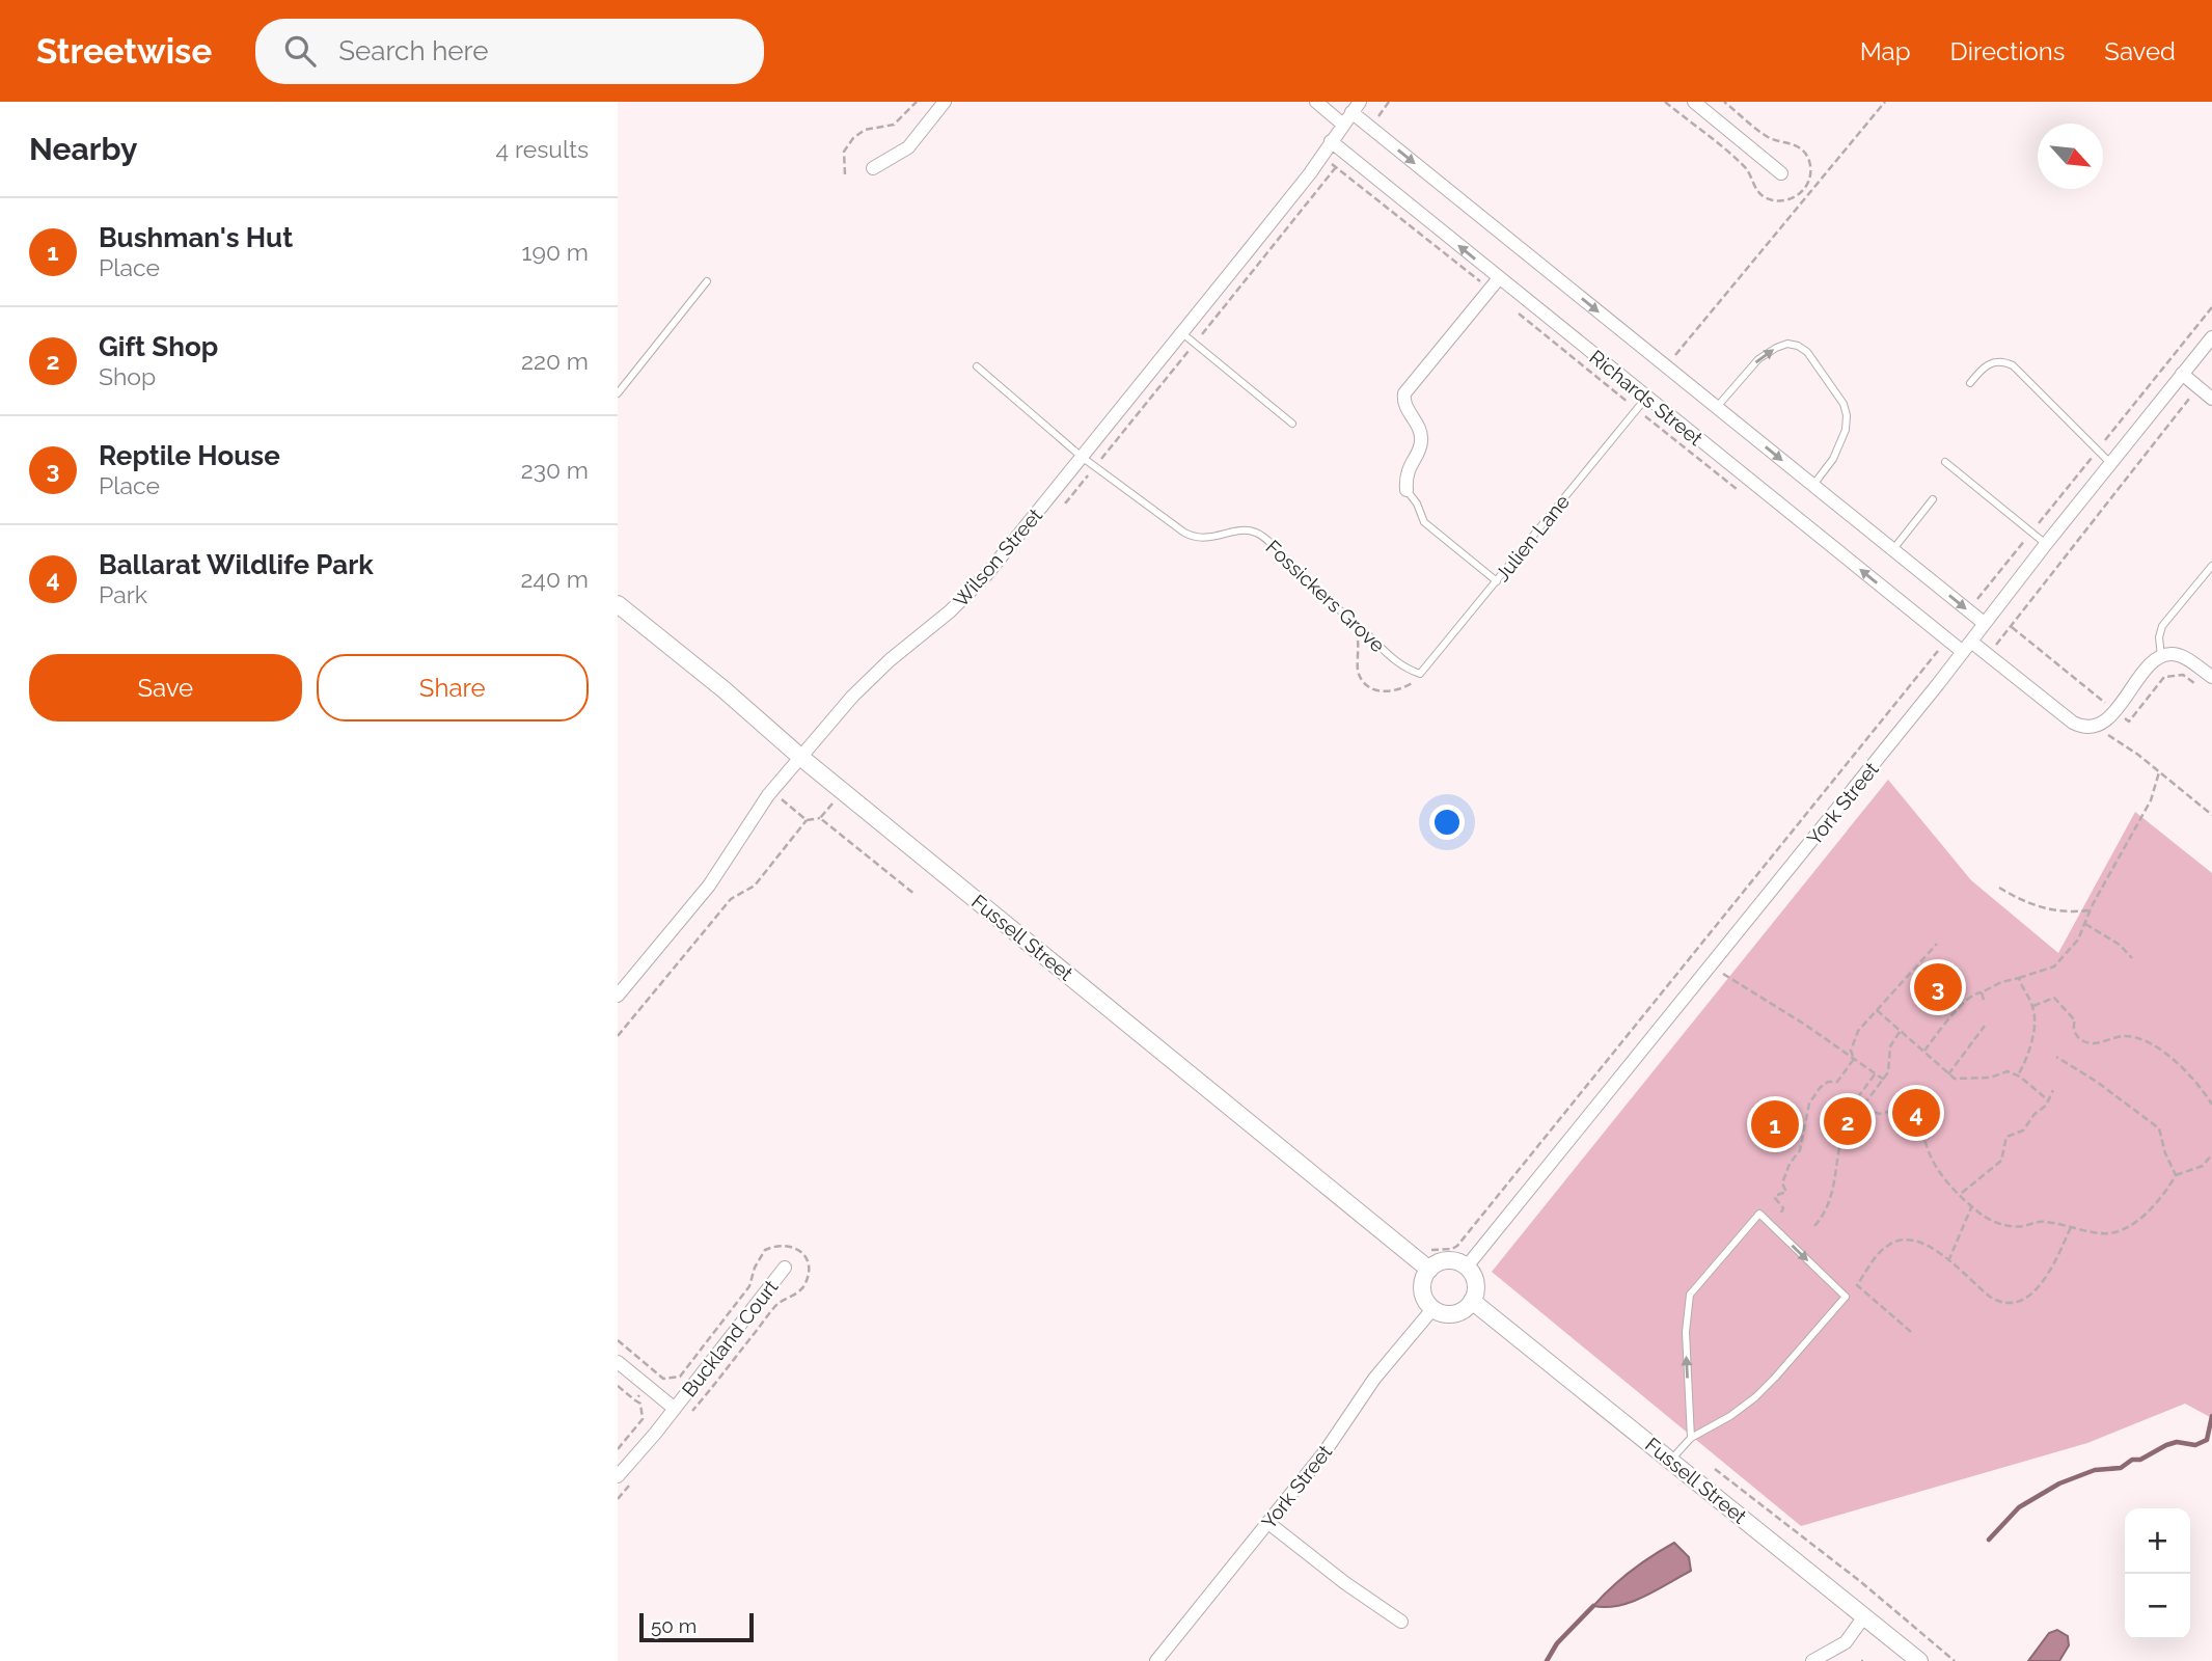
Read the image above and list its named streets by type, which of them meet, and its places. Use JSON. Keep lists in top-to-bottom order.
{
  "streets": {
    "street": [
      "Richards Street",
      "Wilson Street",
      "York Street",
      "Fussell Street",
      "Buckland Court"
    ],
    "lane": ["Julien Lane", "Fossickers Grove"]
  },
  "crossings": [
    ["Richards Street", "Julien Lane"],
    ["Richards Street", "Wilson Street"],
    ["Richards Street", "York Street"],
    ["Julien Lane", "Fossickers Grove"],
    ["Wilson Street", "Fossickers Grove"],
    ["Wilson Street", "Fussell Street"],
    ["York Street", "Fussell Street"]
  ],
  "scale_bar": "50 m",
  "north": "bottom right",
  "page": {
    "header": "Streetwise",
    "search": "Search here",
    "nav": ["Map", "Directions", "Saved"],
    "heading": ["Nearby", "4 results"],
    "list": [
      {
        "mark": "1",
        "name": "Bushman's Hut",
        "note": "Place",
        "value": "190 m"
      },
      {
        "mark": "2",
        "name": "Gift Shop",
        "note": "Shop",
        "value": "220 m"
      },
      {
        "mark": "3",
        "name": "Reptile House",
        "note": "Place",
        "value": "230 m"
      },
      {
        "mark": "4",
        "name": "Ballarat Wildlife Park",
        "note": "Park",
        "value": "240 m"
      }
    ],
    "buttons": ["Save", "Share"],
    "pins": [
      "3",
      "4",
      "2",
      "1"
    ],
    "map_buttons": ["+", "−"],
    "scale": "50 m"
  }
}
